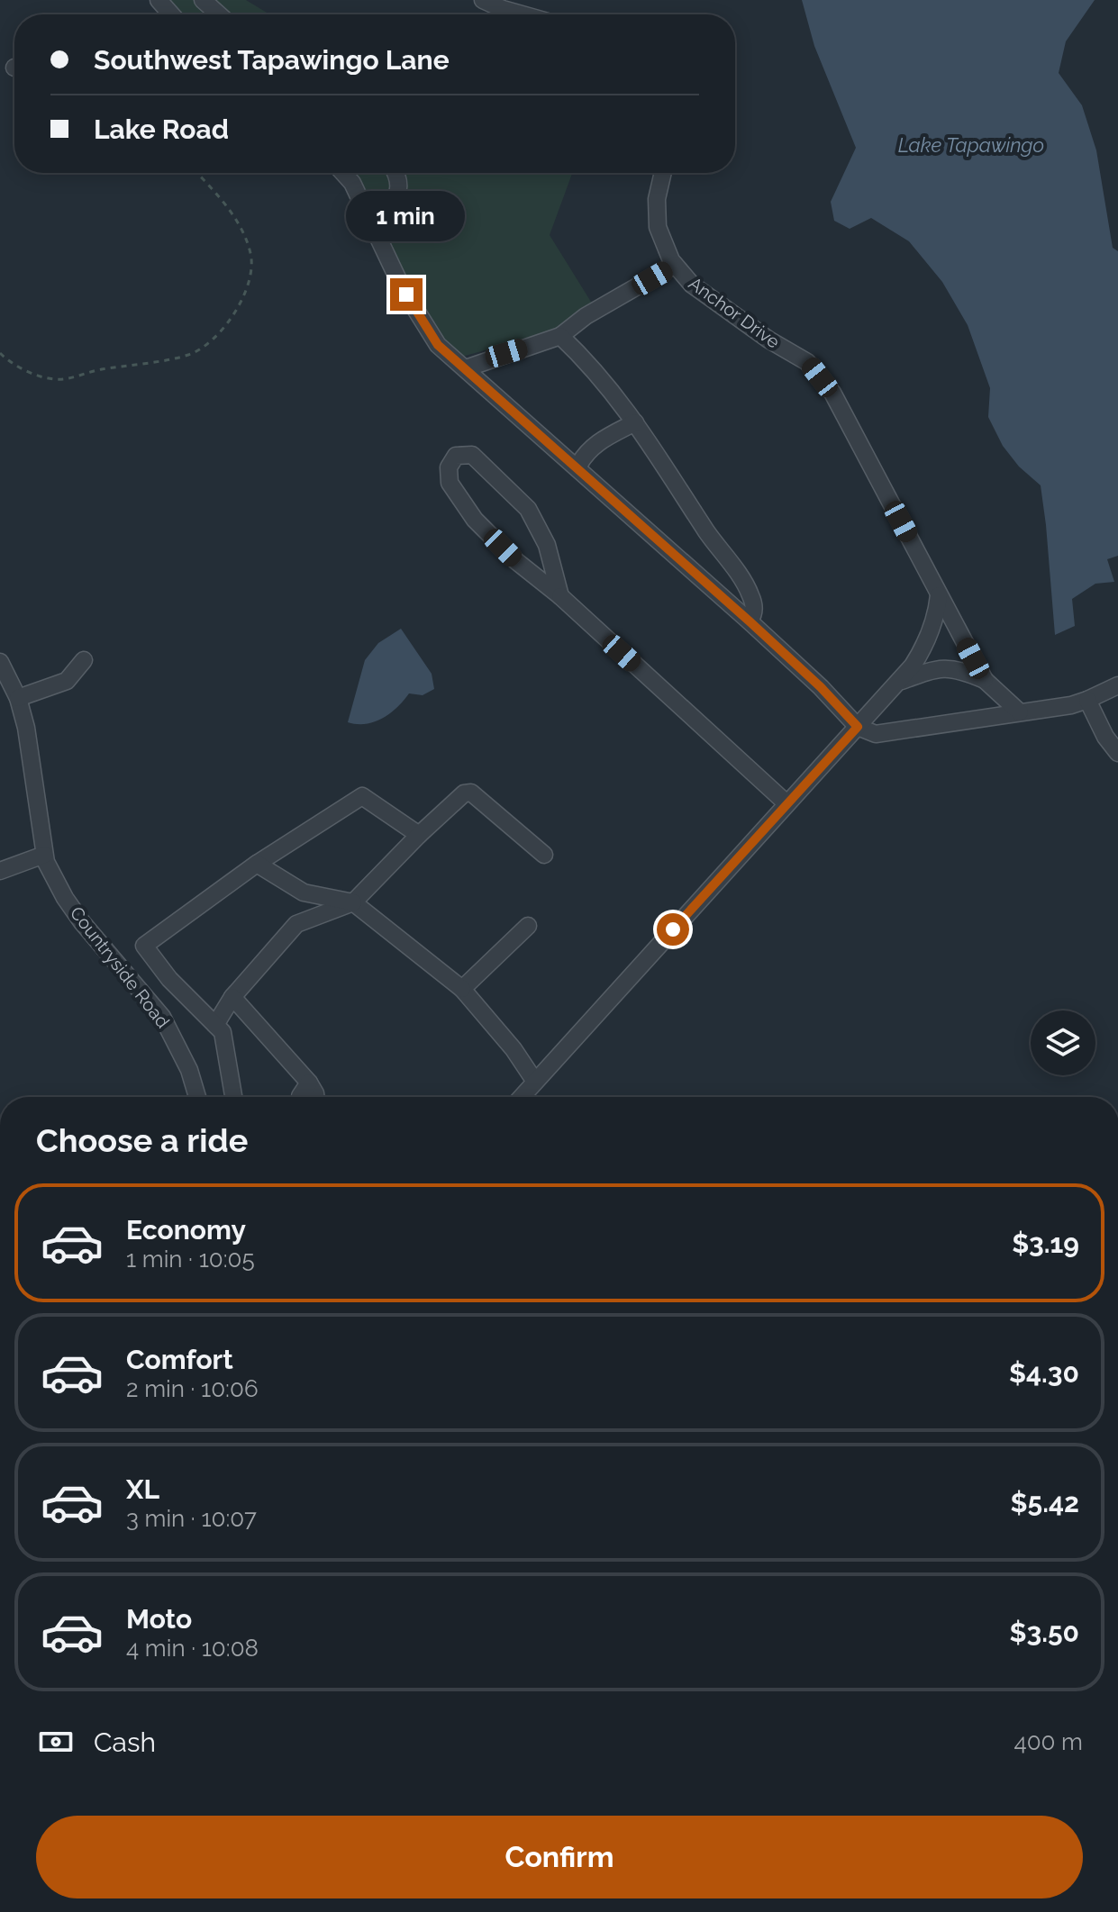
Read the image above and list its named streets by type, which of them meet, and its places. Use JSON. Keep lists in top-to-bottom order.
{
  "streets": {
    "street": ["Anchor Drive", "Countryside Road"]
  },
  "water": ["Lake Tapawingo"],
  "page": {
    "banner": ["Southwest Tapawingo Lane", "Lake Road"],
    "bubble": "1 min",
    "heading": "Choose a ride",
    "list": [
      {
        "name": "Economy",
        "note": "1 min · 10:05",
        "value": "$3.19"
      },
      {
        "name": "Comfort",
        "note": "2 min · 10:06",
        "value": "$4.30"
      },
      {
        "name": "XL",
        "note": "3 min · 10:07",
        "value": "$5.42"
      },
      {
        "name": "Moto",
        "note": "4 min · 10:08",
        "value": "$3.50"
      }
    ],
    "pay": ["Cash", "400 m"],
    "buttons": "Confirm"
  }
}
